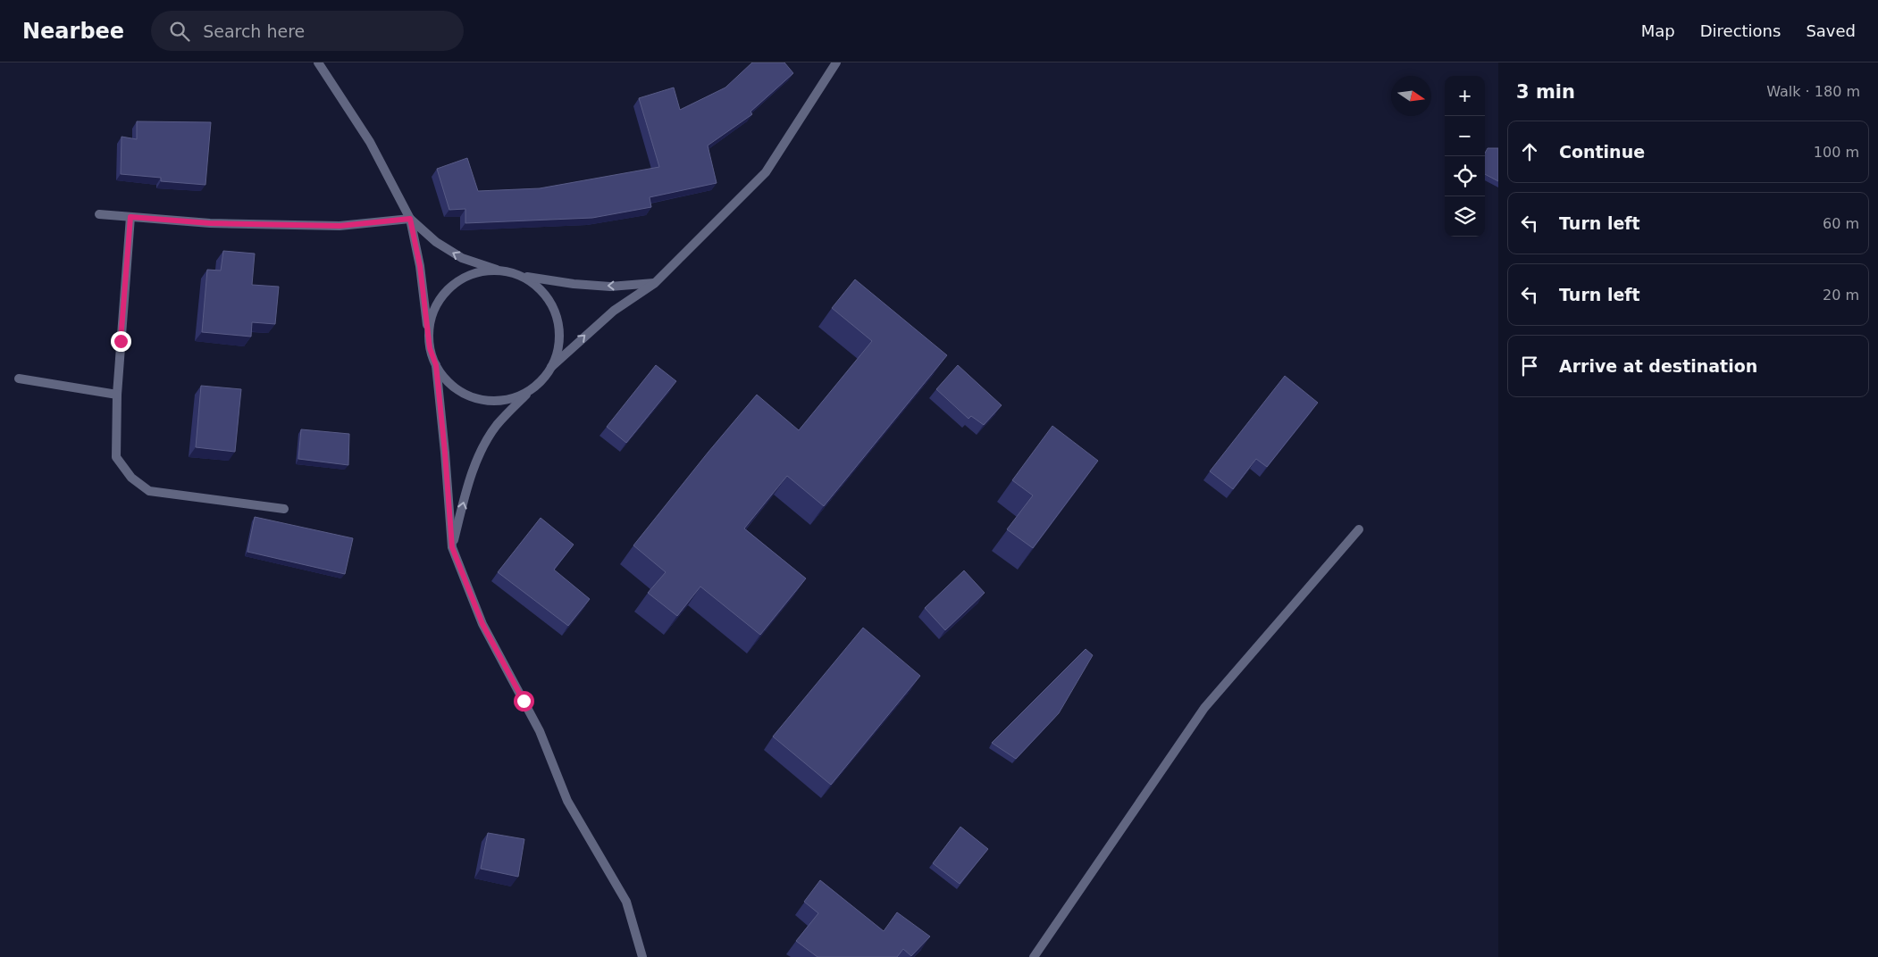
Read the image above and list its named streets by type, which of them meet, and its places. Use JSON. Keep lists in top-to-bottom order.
{
  "north": "right",
  "page": {
    "header": "Nearbee",
    "search": "Search here",
    "nav": ["Map", "Directions", "Saved"],
    "heading": ["3 min", "Walk · 180 m"],
    "map_buttons": ["+", "−"],
    "list": [
      ["Continue", "100 m"],
      ["Turn left", "60 m"],
      ["Turn left", "20 m"],
      "Arrive at destination"
    ]
  }
}
